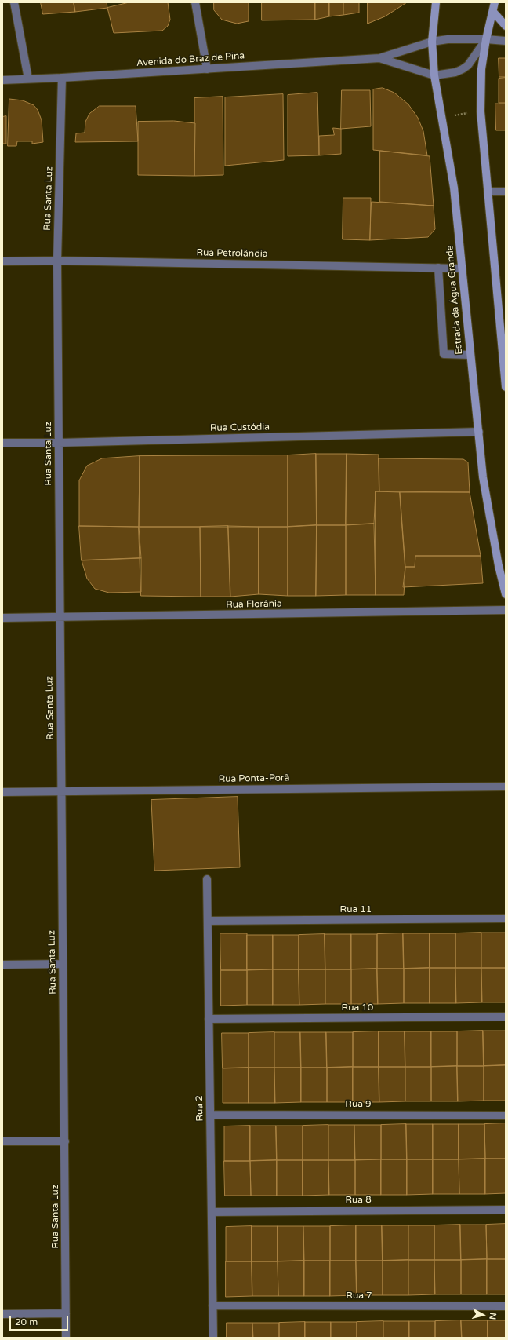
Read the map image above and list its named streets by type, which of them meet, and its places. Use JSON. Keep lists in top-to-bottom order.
{
  "streets": {
    "main road": ["Estrada da Água Grande"],
    "street": [
      "Avenida do Braz de Pina",
      "Rua Santa Luz",
      "Rua Petrolândia",
      "Rua Custódia",
      "Rua Florânia",
      "Rua Ponta-Porã",
      "Rua 11",
      "Rua 10",
      "Rua 9",
      "Rua 2",
      "Rua 8",
      "Rua 7"
    ]
  },
  "crossings": [
    ["Avenida do Braz de Pina", "Rua Santa Luz"],
    ["Avenida do Braz de Pina", "Estrada da Água Grande"],
    ["Rua Santa Luz", "Rua Petrolândia"],
    ["Rua Santa Luz", "Rua Custódia"],
    ["Rua Santa Luz", "Rua Florânia"],
    ["Rua Santa Luz", "Rua Ponta-Porã"],
    ["Rua Petrolândia", "Estrada da Água Grande"],
    ["Estrada da Água Grande", "Rua Custódia"],
    ["Rua 11", "Rua 2"],
    ["Rua 10", "Rua 2"],
    ["Rua 9", "Rua 2"],
    ["Rua 2", "Rua 8"],
    ["Rua 2", "Rua 7"]
  ],
  "scale_bar": "20 m",
  "north": "right"
}
